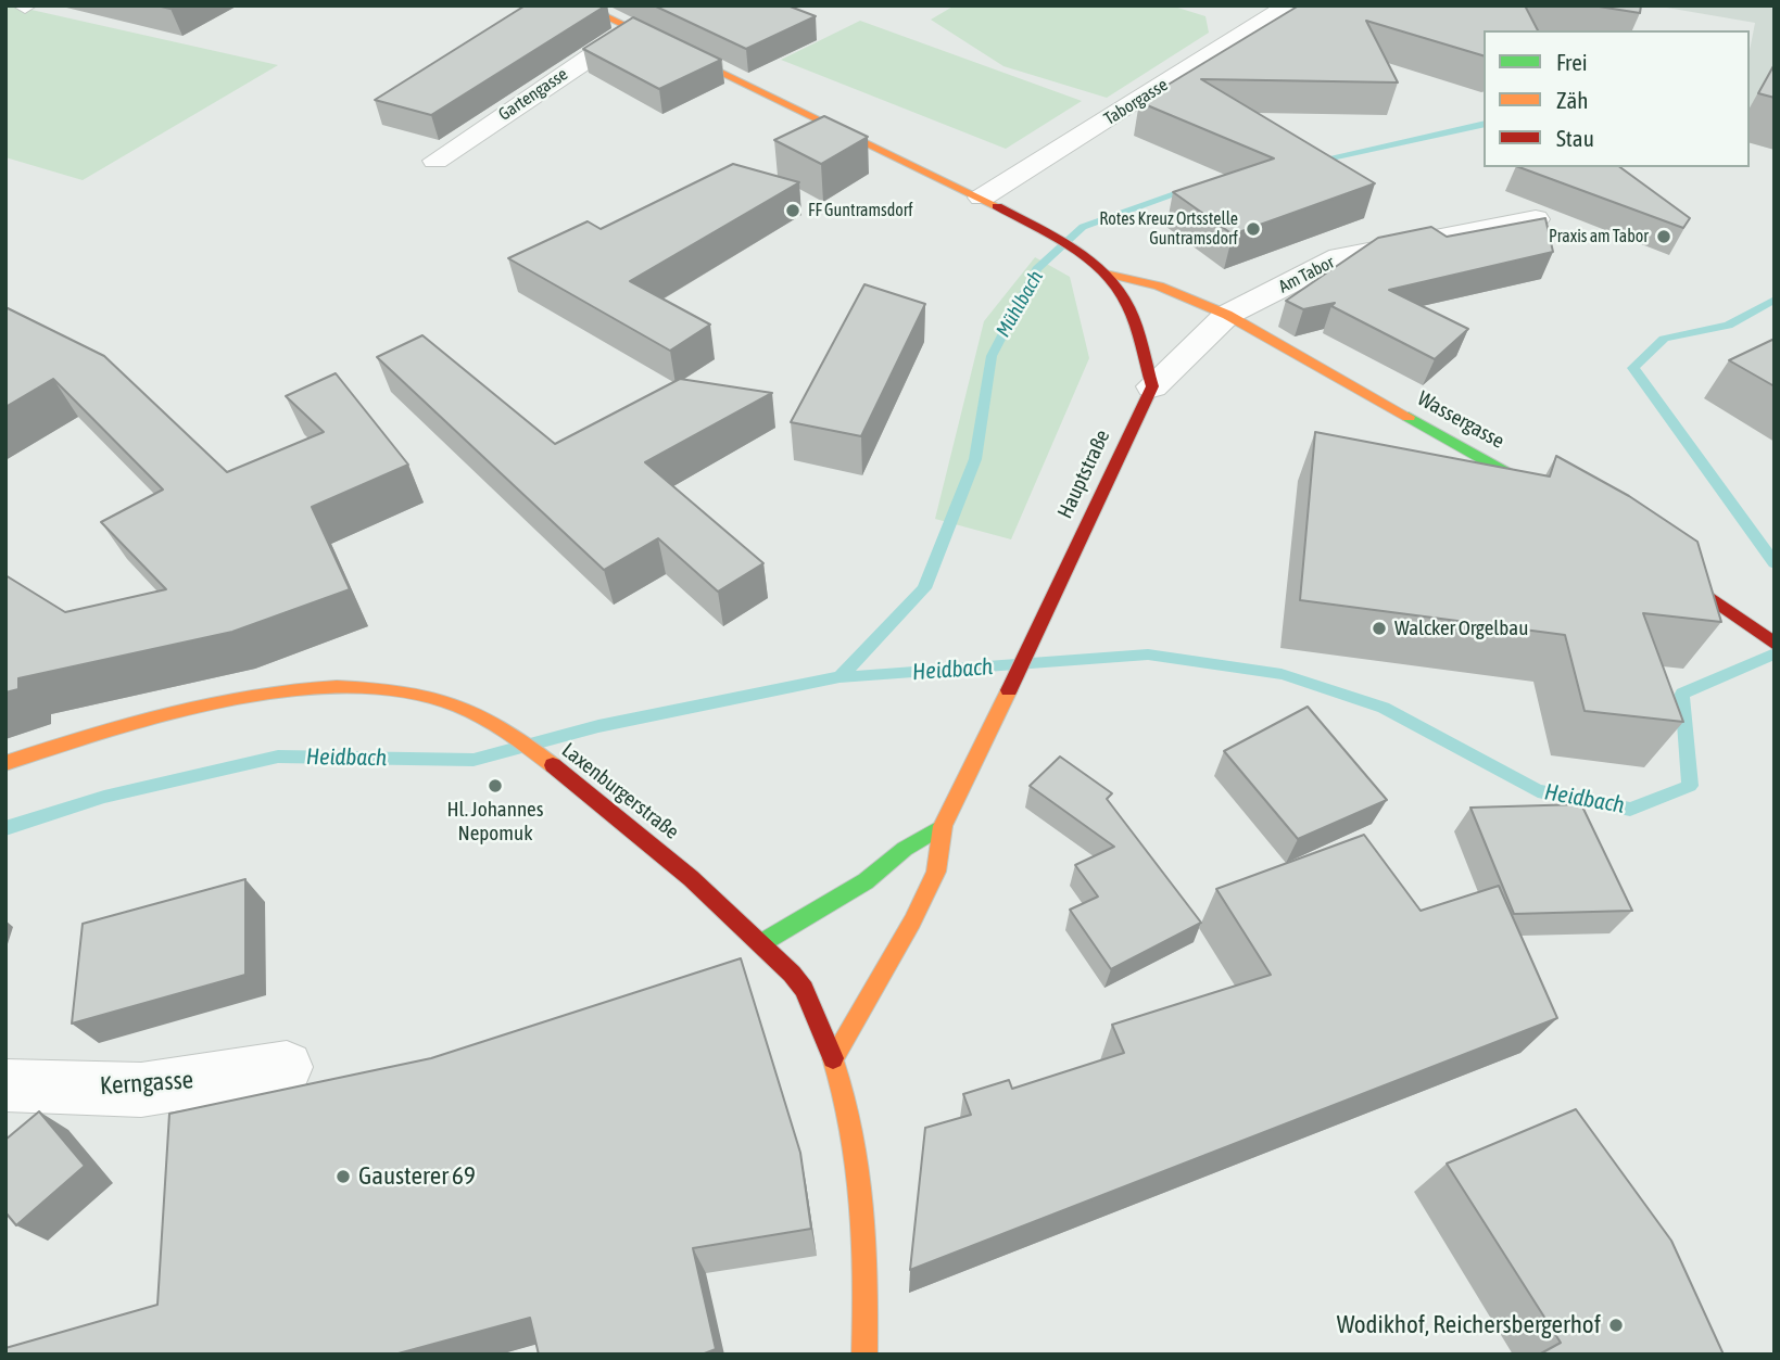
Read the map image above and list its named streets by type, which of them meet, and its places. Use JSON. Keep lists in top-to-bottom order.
{
  "streets": {
    "street": [
      "Gartengasse",
      "Taborgasse",
      "Am Tabor",
      "Wassergasse",
      "Hauptstraße",
      "Laxenburgerstraße",
      "Kerngasse"
    ]
  },
  "crossings": [
    ["Am Tabor", "Wassergasse"],
    ["Am Tabor", "Hauptstraße"],
    ["Hauptstraße", "Laxenburgerstraße"]
  ],
  "water": ["Mühlbach", "Heidbach"],
  "places": [
    "FF Guntramsdorf",
    "Rotes Kreuz Ortsstelle Guntramsdorf",
    "Praxis am Tabor",
    "Walcker Orgelbau",
    "Hl. Johannes Nepomuk",
    "Gausterer 69",
    "Wodikhof, Reichersbergerhof"
  ],
  "legend": ["Frei", "Zäh", "Stau"]
}
